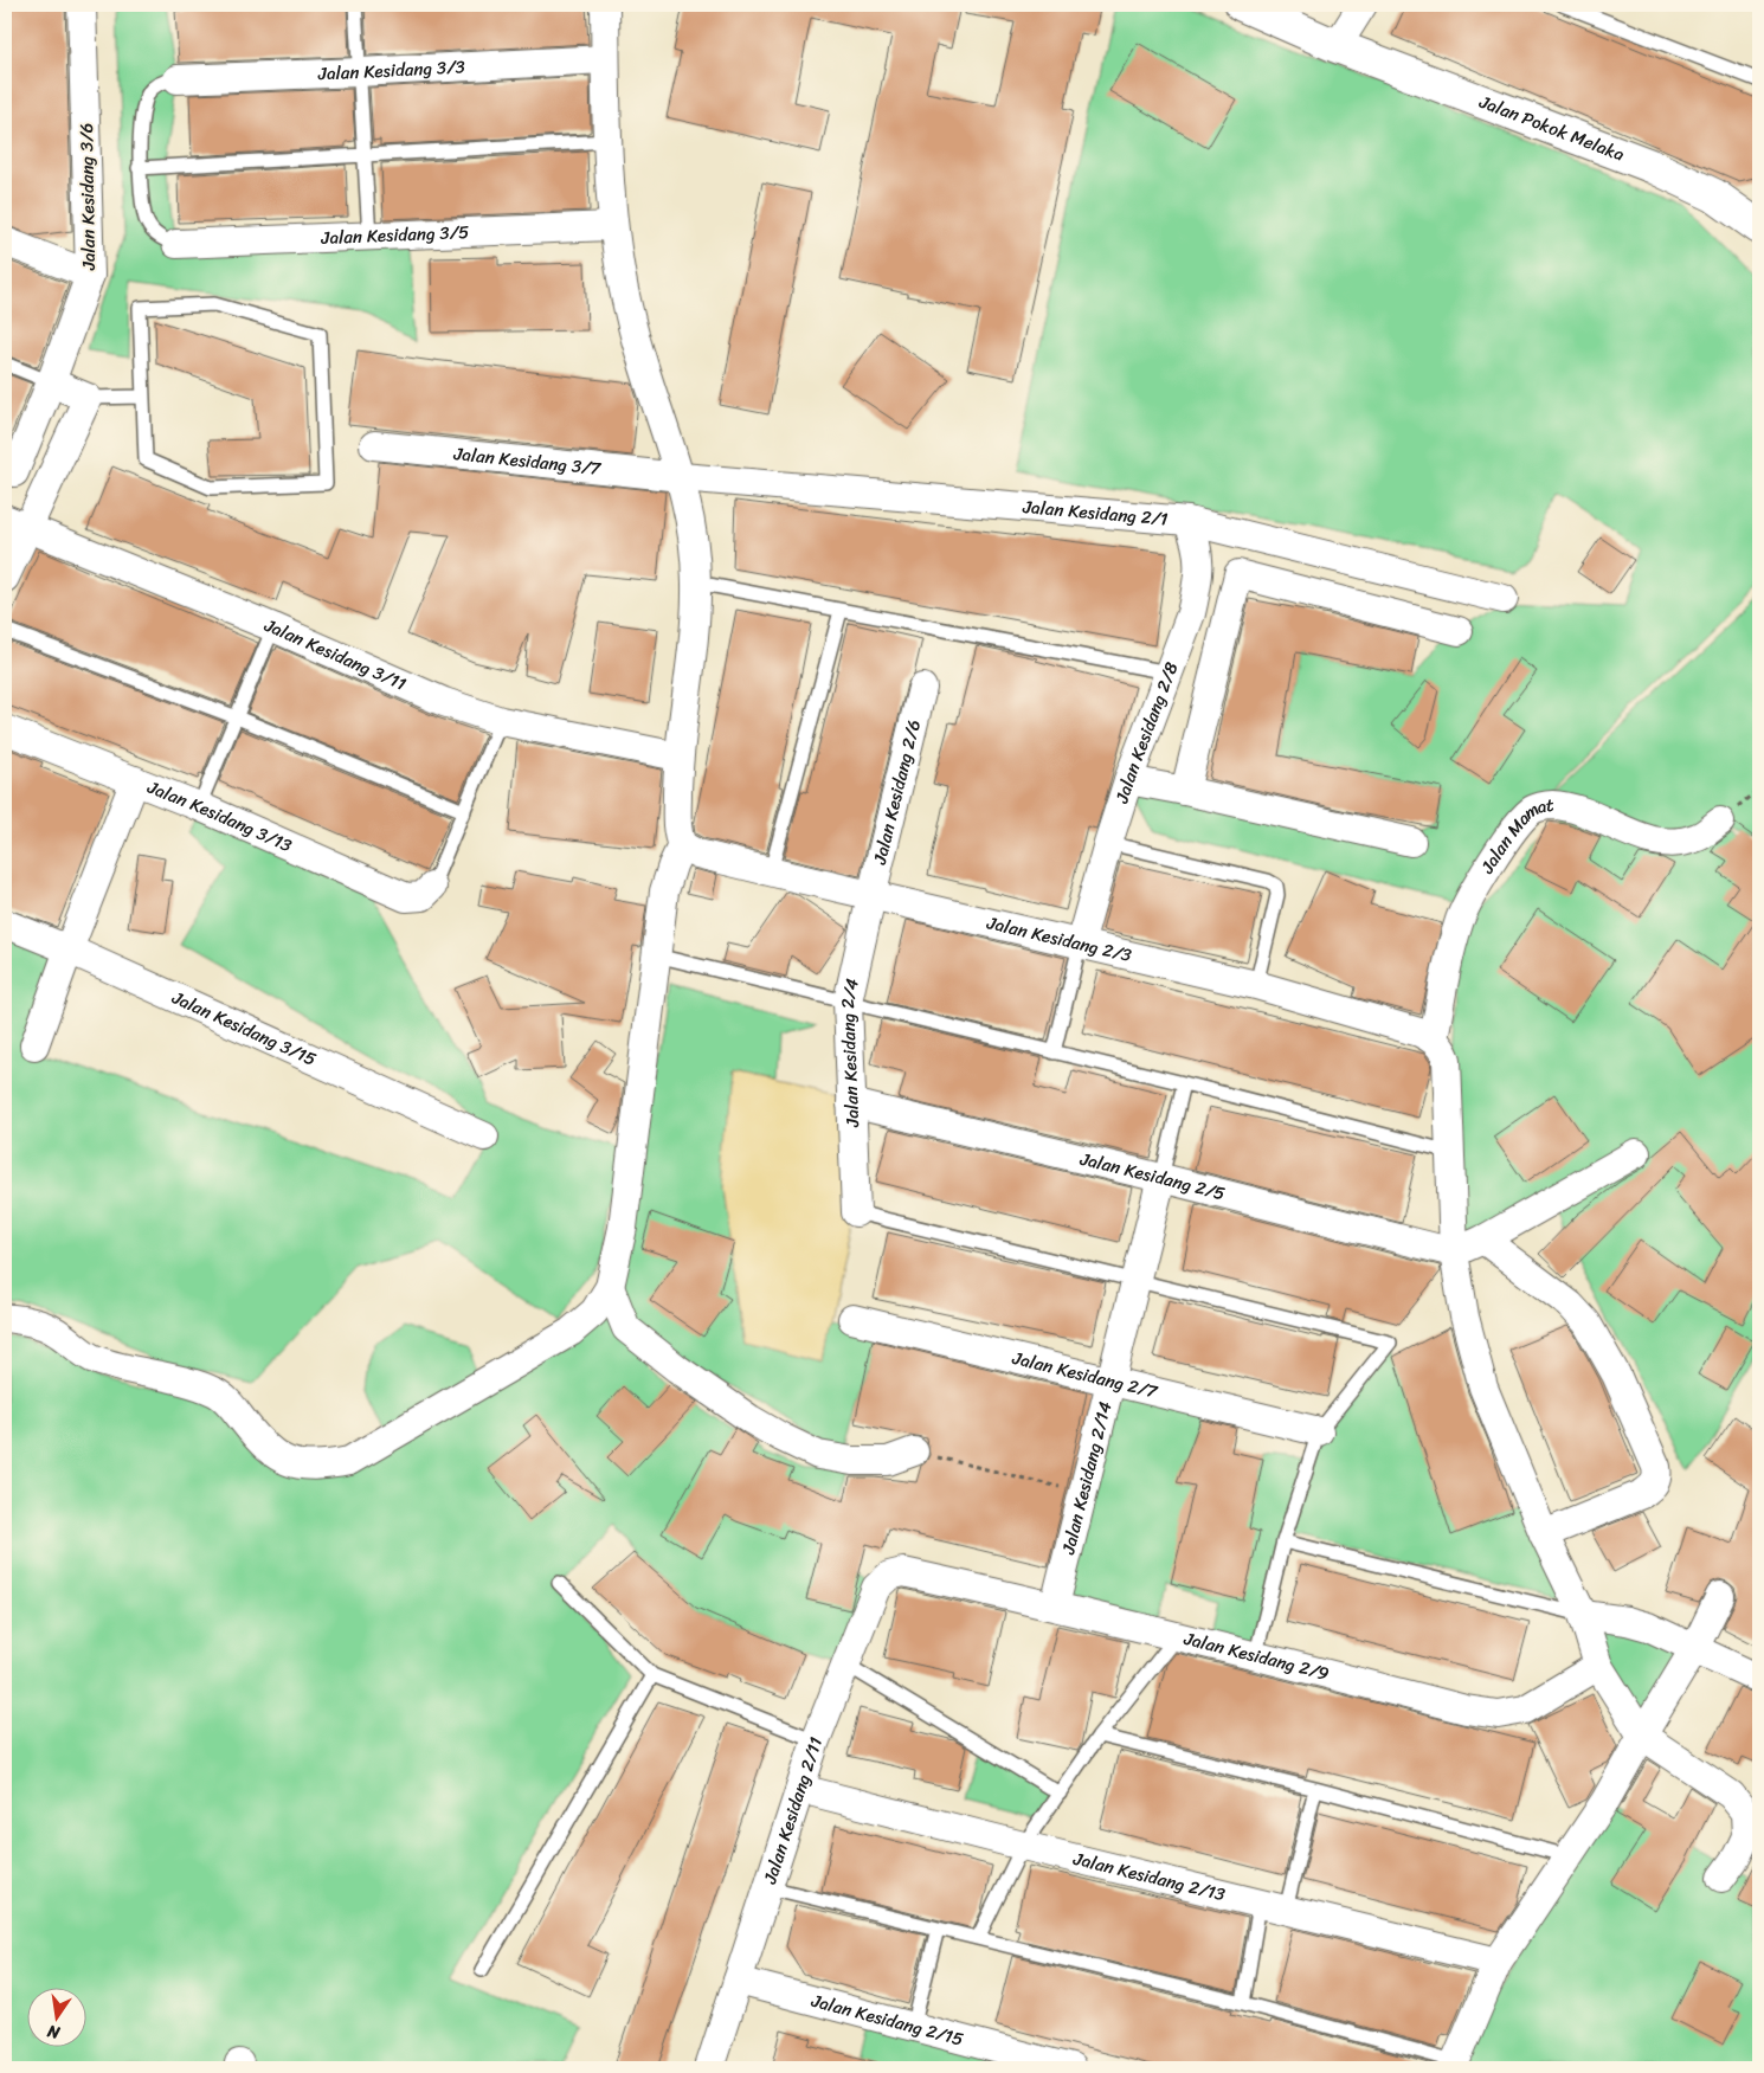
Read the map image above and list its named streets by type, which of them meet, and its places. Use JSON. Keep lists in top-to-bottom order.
{
  "streets": {
    "street": [
      "Jalan Kesidang 3/3",
      "Jalan Pokok Melaka",
      "Jalan Kesidang 3/6",
      "Jalan Kesidang 3/5",
      "Jalan Kesidang 3/7",
      "Jalan Kesidang 2/1",
      "Jalan Kesidang 3/11",
      "Jalan Kesidang 2/8",
      "Jalan Kesidang 2/6",
      "Jalan Kesidang 3/13",
      "Jalan Mamat",
      "Jalan Kesidang 2/3",
      "Jalan Kesidang 3/15",
      "Jalan Kesidang 2/4",
      "Jalan Kesidang 2/5",
      "Jalan Kesidang 2/7",
      "Jalan Kesidang 2/14",
      "Jalan Kesidang 2/9",
      "Jalan Kesidang 2/11",
      "Jalan Kesidang 2/13",
      "Jalan Kesidang 2/15"
    ]
  },
  "crossings": [
    ["Jalan Kesidang 3/7", "Jalan Kesidang 2/1"],
    ["Jalan Kesidang 2/1", "Jalan Kesidang 2/8"],
    ["Jalan Kesidang 2/8", "Jalan Kesidang 2/3"],
    ["Jalan Kesidang 2/6", "Jalan Kesidang 2/3"],
    ["Jalan Kesidang 2/6", "Jalan Kesidang 2/4"],
    ["Jalan Mamat", "Jalan Kesidang 2/3"],
    ["Jalan Kesidang 2/3", "Jalan Kesidang 2/4"],
    ["Jalan Kesidang 2/4", "Jalan Kesidang 2/5"],
    ["Jalan Kesidang 2/5", "Jalan Kesidang 2/14"],
    ["Jalan Kesidang 2/7", "Jalan Kesidang 2/14"],
    ["Jalan Kesidang 2/14", "Jalan Kesidang 2/9"],
    ["Jalan Kesidang 2/9", "Jalan Kesidang 2/11"],
    ["Jalan Kesidang 2/11", "Jalan Kesidang 2/13"],
    ["Jalan Kesidang 2/11", "Jalan Kesidang 2/15"]
  ],
  "north": "bottom"
}
